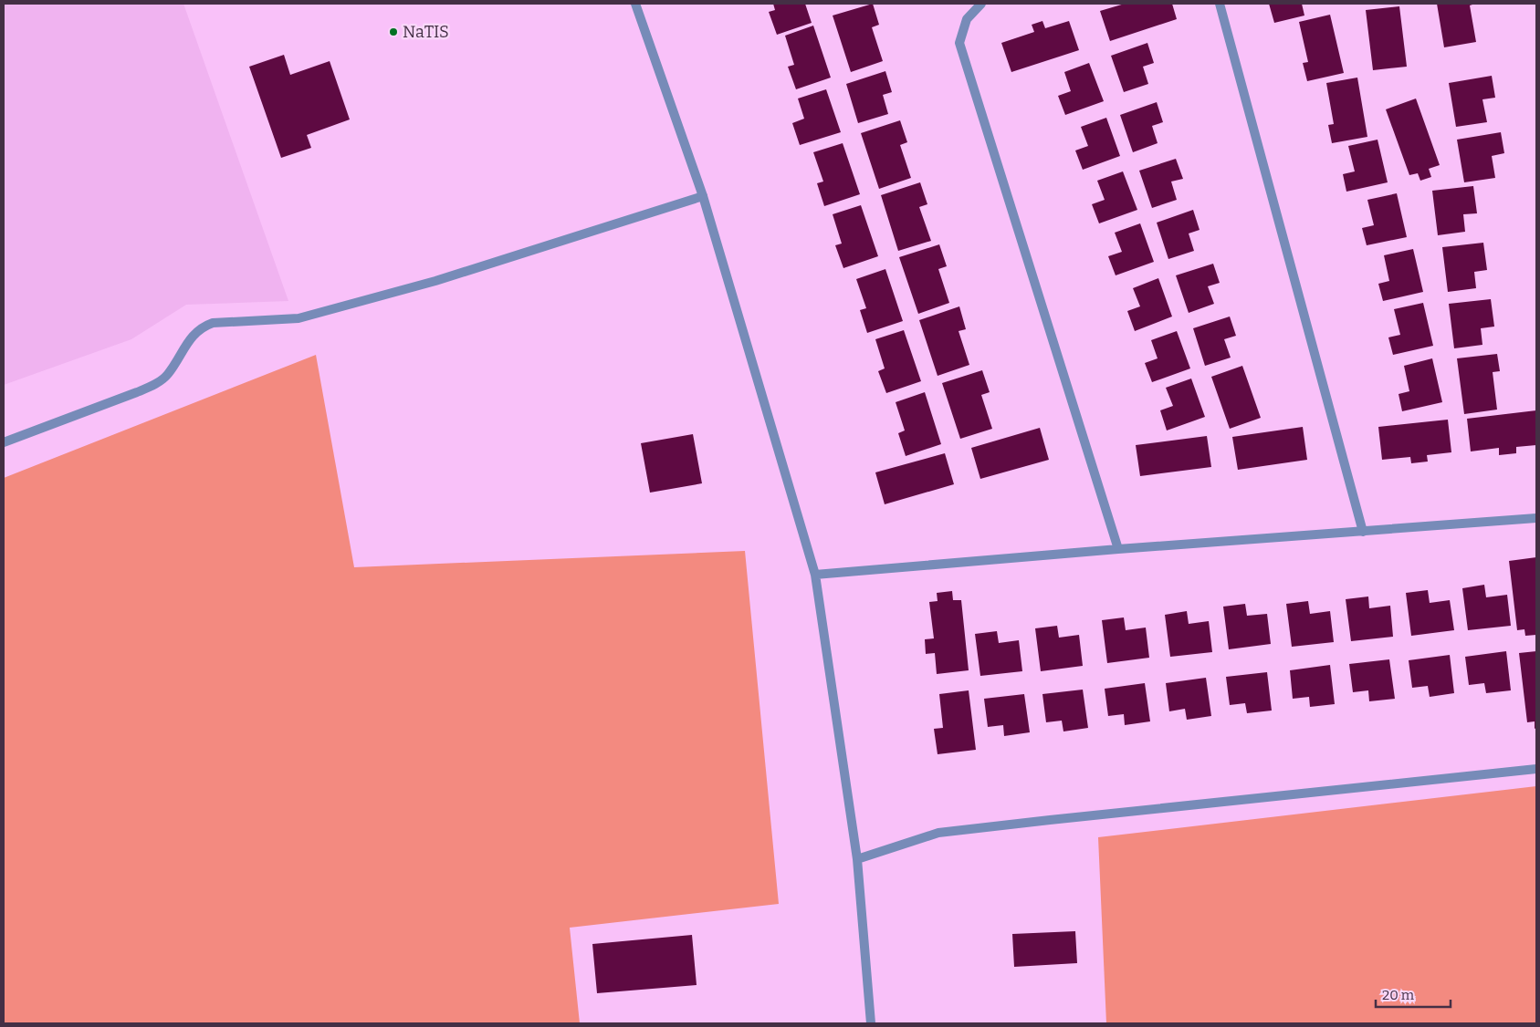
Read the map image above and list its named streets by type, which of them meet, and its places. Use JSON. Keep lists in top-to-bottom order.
{
  "places": ["NaTIS"],
  "scale_bar": "20 m"
}
